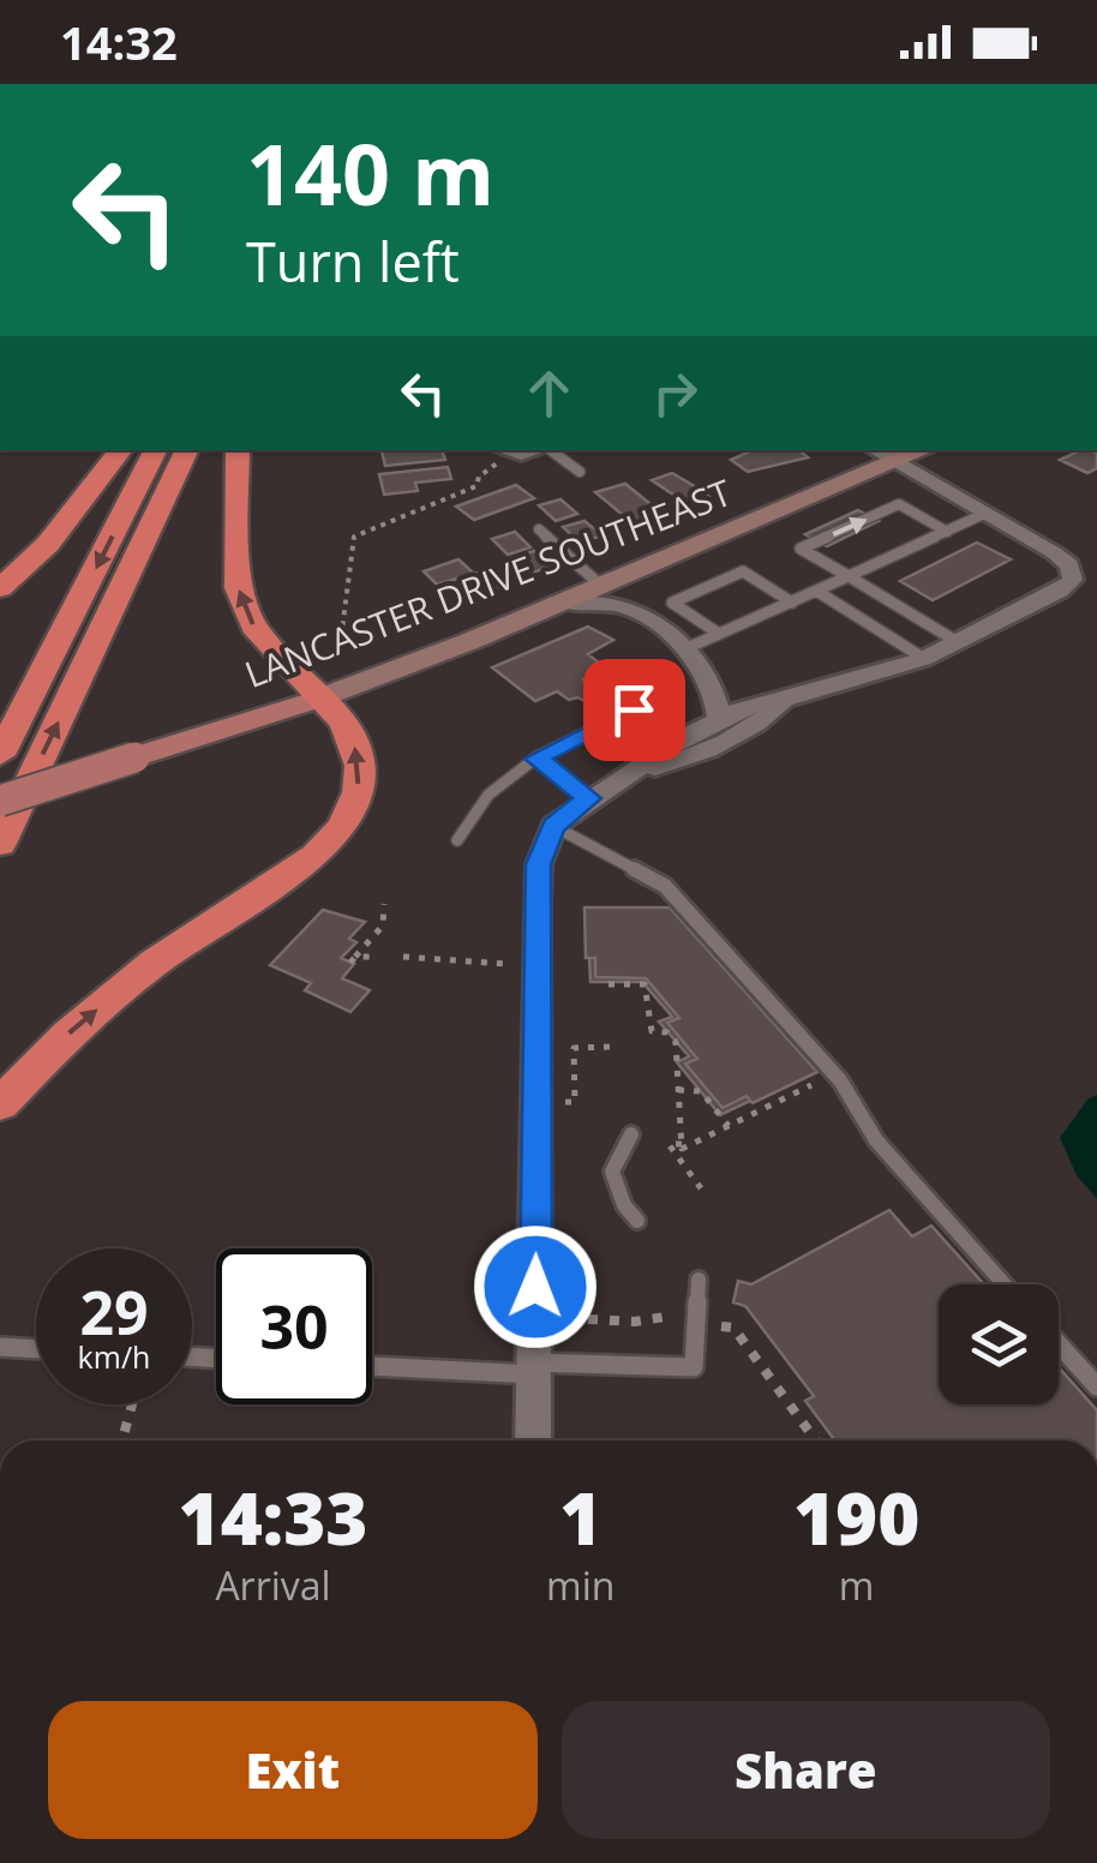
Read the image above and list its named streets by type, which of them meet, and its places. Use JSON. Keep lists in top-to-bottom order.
{
  "streets": {
    "main road": ["LANCASTER DRIVE SOUTHEAST"]
  },
  "page": {
    "status": "14:32",
    "turn": ["140 m", "Turn left"],
    "speed": "29 km/h",
    "limit": "30",
    "eta": [
      "14:33",
      "Arrival",
      "1",
      "min",
      "190",
      "m"
    ],
    "buttons": ["Exit", "Share"]
  }
}
